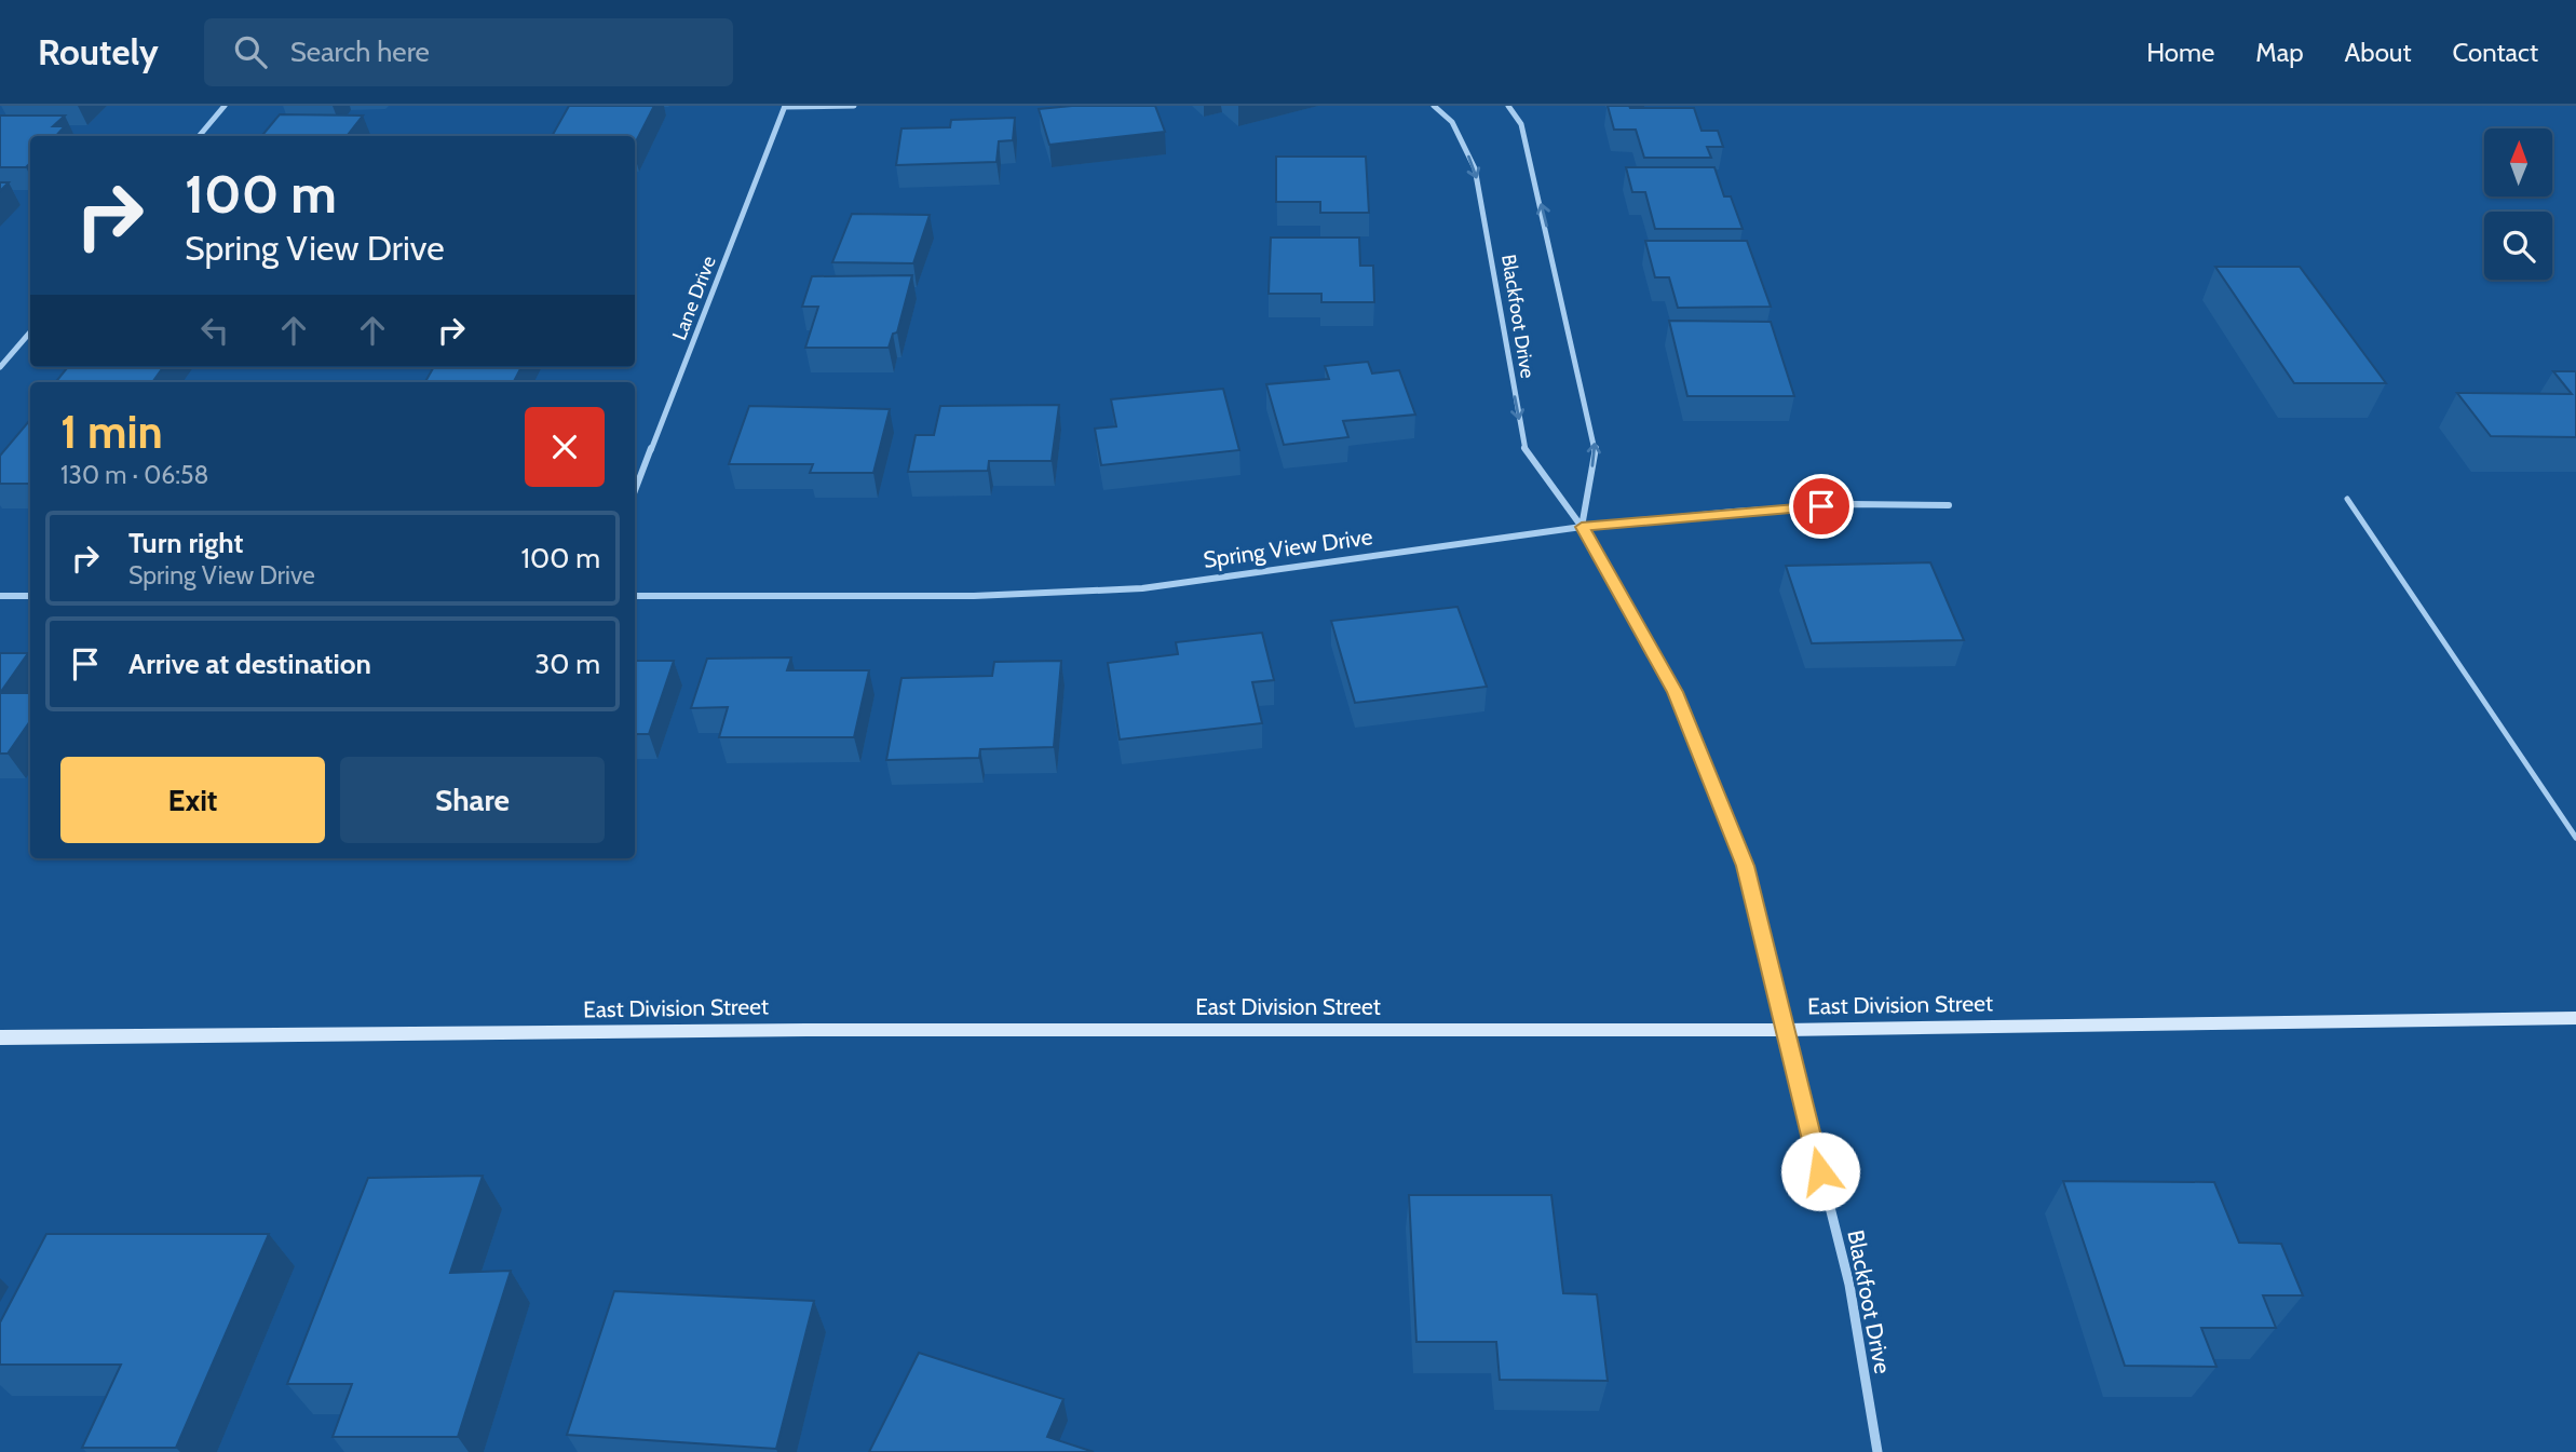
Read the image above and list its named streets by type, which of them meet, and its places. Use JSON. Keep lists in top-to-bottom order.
{
  "streets": {
    "street": [
      "Lane Drive",
      "Blackfoot Drive",
      "Spring View Drive",
      "East Division Street"
    ]
  },
  "crossings": [
    ["Blackfoot Drive", "Spring View Drive"],
    ["Blackfoot Drive", "East Division Street"]
  ],
  "north": "top",
  "page": {
    "header": "Routely",
    "search": "Search here",
    "nav": [
      "Home",
      "Map",
      "About",
      "Contact"
    ],
    "turn": ["100 m", "Spring View Drive"],
    "heading": ["1 min", "130 m · 06:58"],
    "list": [
      {
        "name": "Turn right",
        "note": "Spring View Drive",
        "value": "100 m"
      },
      {
        "name": "Arrive at destination",
        "value": "30 m"
      }
    ],
    "buttons": ["Exit", "Share"]
  }
}
